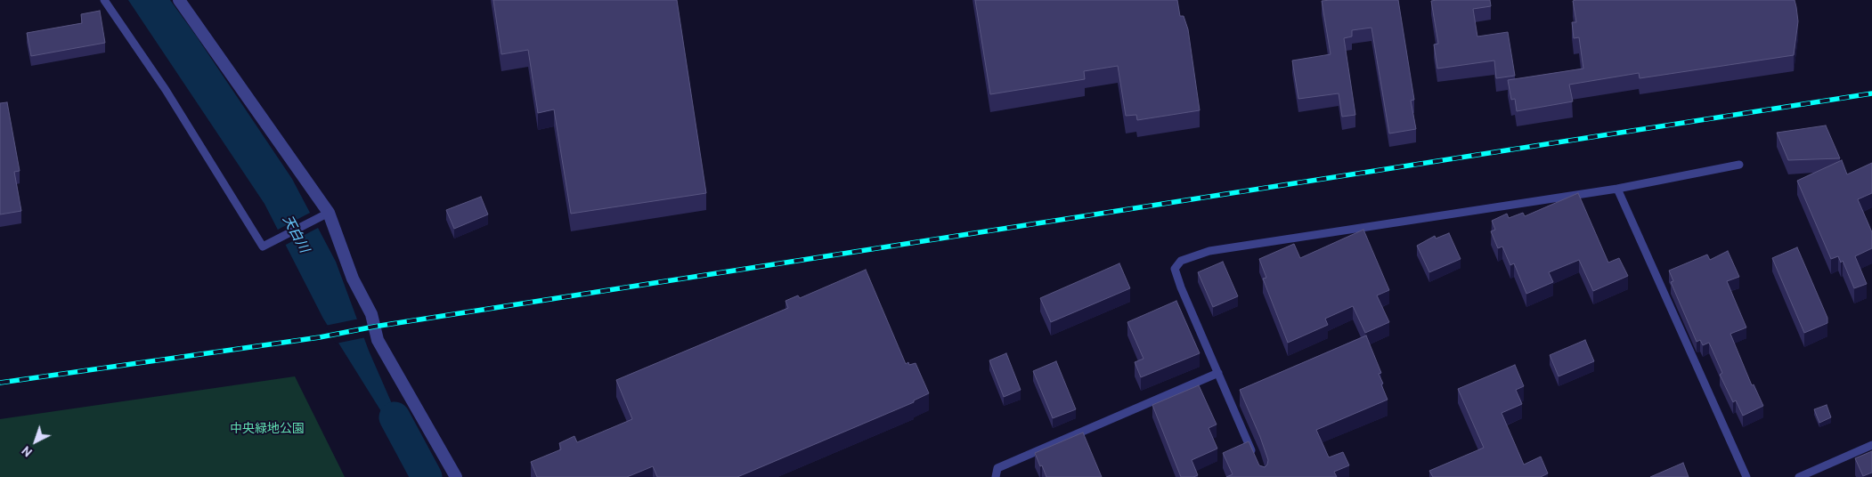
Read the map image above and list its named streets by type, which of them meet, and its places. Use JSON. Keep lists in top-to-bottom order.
{
  "water": ["天白川"],
  "parks": ["中央緑地公園"],
  "north": "bottom left"
}
